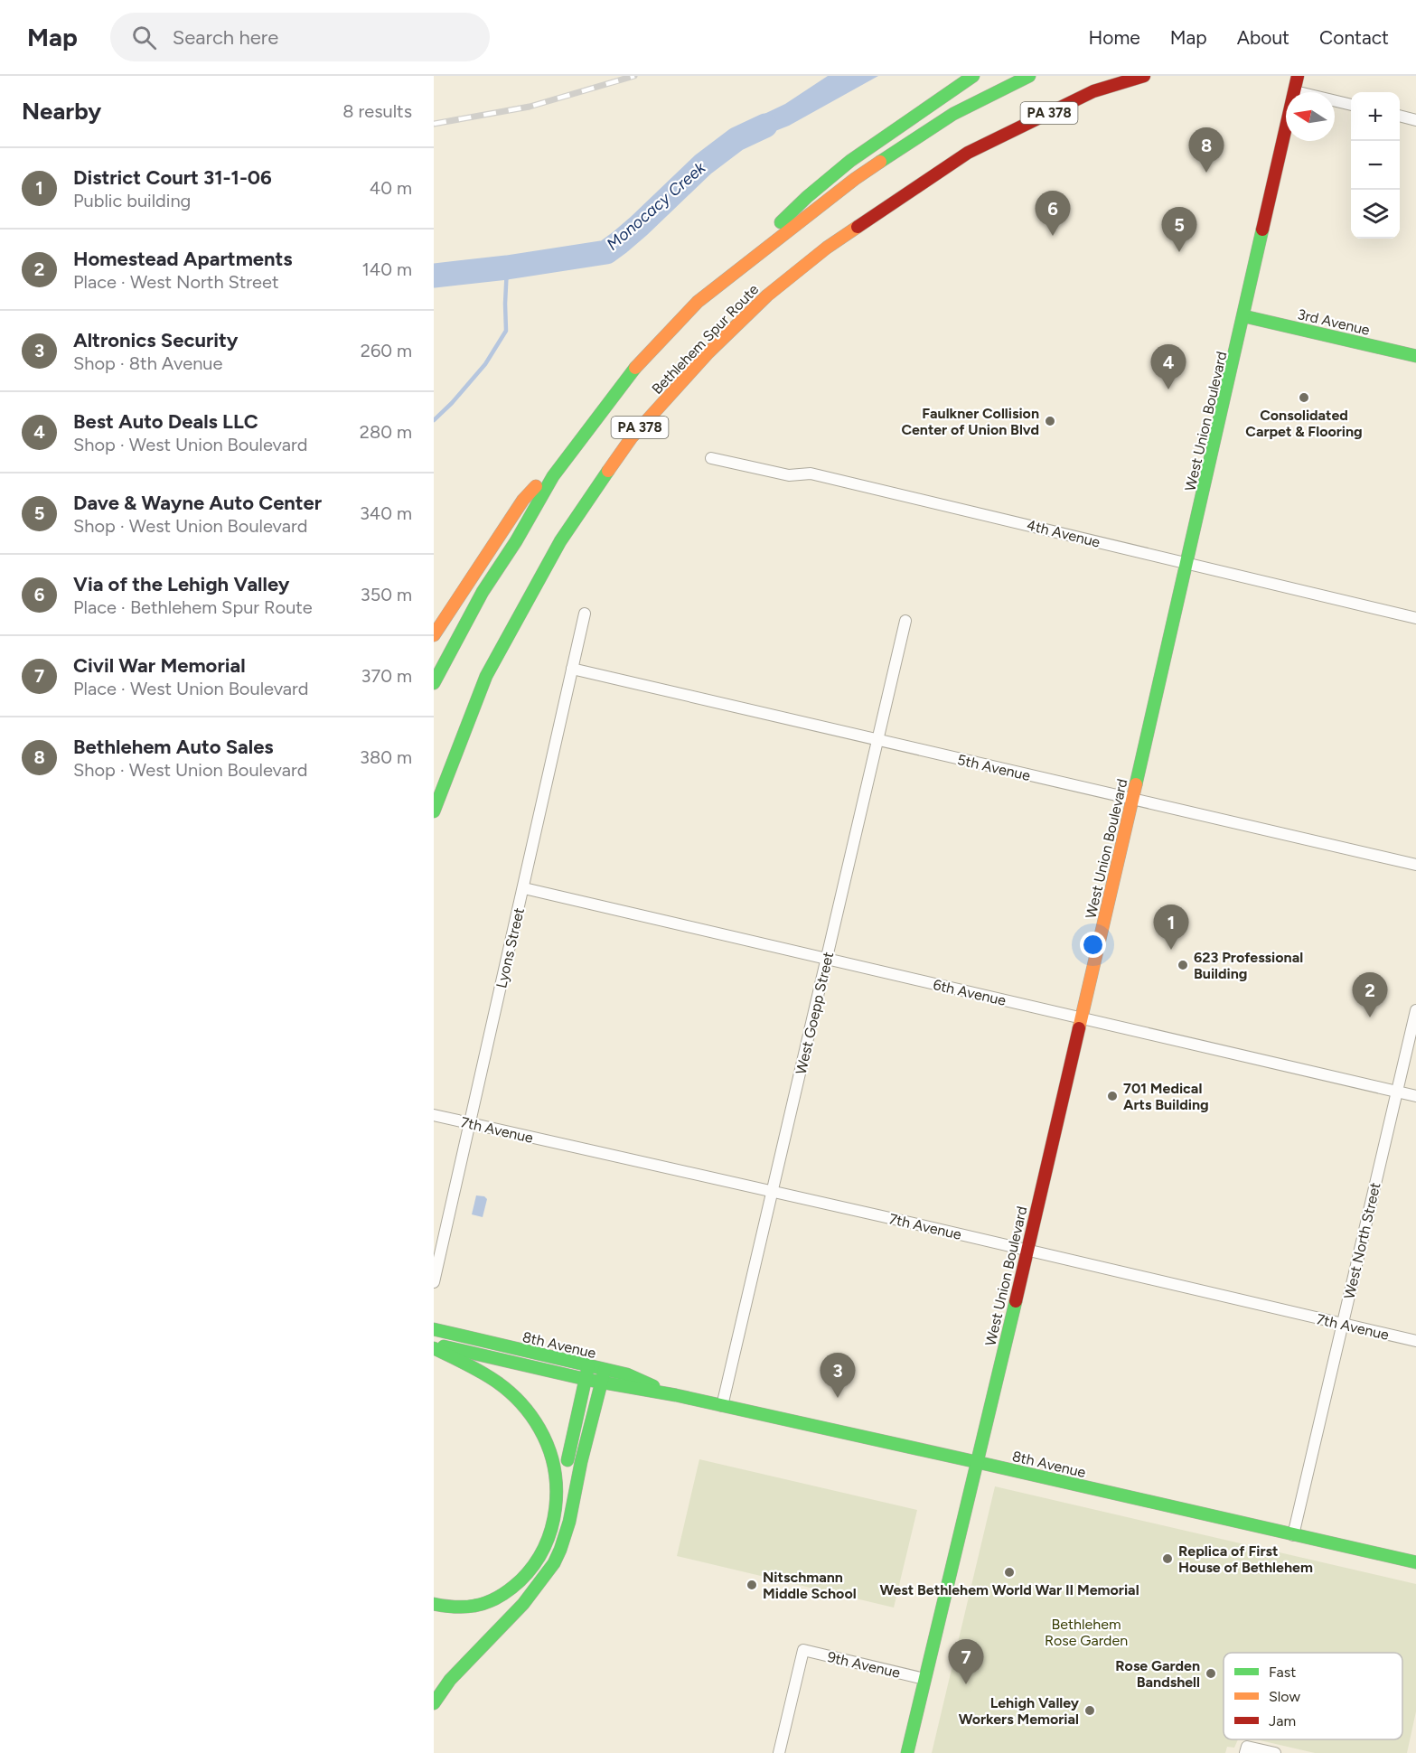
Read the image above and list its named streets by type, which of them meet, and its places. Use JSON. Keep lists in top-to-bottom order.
{
  "streets": {
    "main road": [
      "PA 378",
      "3rd Avenue",
      "Bethlehem Spur Route",
      "West Union Boulevard",
      "8th Avenue"
    ],
    "street": [
      "4th Avenue",
      "5th Avenue",
      "Lyons Street",
      "6th Avenue",
      "West Goepp Street",
      "7th Avenue",
      "West North Street",
      "9th Avenue"
    ]
  },
  "crossings": [
    ["3rd Avenue", "West Union Boulevard"],
    ["West Union Boulevard", "4th Avenue"],
    ["West Union Boulevard", "5th Avenue"],
    ["West Union Boulevard", "6th Avenue"],
    ["West Union Boulevard", "7th Avenue"],
    ["West Union Boulevard", "8th Avenue"],
    ["West Union Boulevard", "9th Avenue"],
    ["5th Avenue", "Lyons Street"],
    ["5th Avenue", "West Goepp Street"],
    ["Lyons Street", "6th Avenue"],
    ["Lyons Street", "7th Avenue"],
    ["6th Avenue", "West Goepp Street"],
    ["6th Avenue", "West North Street"],
    ["West Goepp Street", "7th Avenue"],
    ["West Goepp Street", "8th Avenue"],
    ["7th Avenue", "West North Street"],
    ["West North Street", "8th Avenue"]
  ],
  "water": ["Monocacy Creek"],
  "parks": ["Bethlehem Rose Garden"],
  "places": [
    "Consolidated Carpet & Flooring",
    "Faulkner Collision Center of Union Blvd",
    "623 Professional Building",
    "701 Medical Arts Building",
    "Replica of First House of Bethlehem",
    "West Bethlehem World War II Memorial",
    "Nitschmann Middle School",
    "Rose Garden Bandshell",
    "Lehigh Valley Workers Memorial"
  ],
  "legend": ["Fast", "Slow", "Jam"],
  "north": "left",
  "page": {
    "header": "Map",
    "search": "Search here",
    "nav": [
      "Home",
      "Map",
      "About",
      "Contact"
    ],
    "heading": ["Nearby", "8 results"],
    "map_buttons": ["+", "−"],
    "pins": [
      "8",
      "6",
      "5",
      "4",
      "1",
      "2",
      "3",
      "7"
    ],
    "list": [
      {
        "mark": "1",
        "name": "District Court 31-1-06",
        "note": "Public building",
        "value": "40 m"
      },
      {
        "mark": "2",
        "name": "Homestead Apartments",
        "note": "Place · West North Street",
        "value": "140 m"
      },
      {
        "mark": "3",
        "name": "Altronics Security",
        "note": "Shop · 8th Avenue",
        "value": "260 m"
      },
      {
        "mark": "4",
        "name": "Best Auto Deals LLC",
        "note": "Shop · West Union Boulevard",
        "value": "280 m"
      },
      {
        "mark": "5",
        "name": "Dave & Wayne Auto Center",
        "note": "Shop · West Union Boulevard",
        "value": "340 m"
      },
      {
        "mark": "6",
        "name": "Via of the Lehigh Valley",
        "note": "Place · Bethlehem Spur Route",
        "value": "350 m"
      },
      {
        "mark": "7",
        "name": "Civil War Memorial",
        "note": "Place · West Union Boulevard",
        "value": "370 m"
      },
      {
        "mark": "8",
        "name": "Bethlehem Auto Sales",
        "note": "Shop · West Union Boulevard",
        "value": "380 m"
      }
    ]
  }
}
